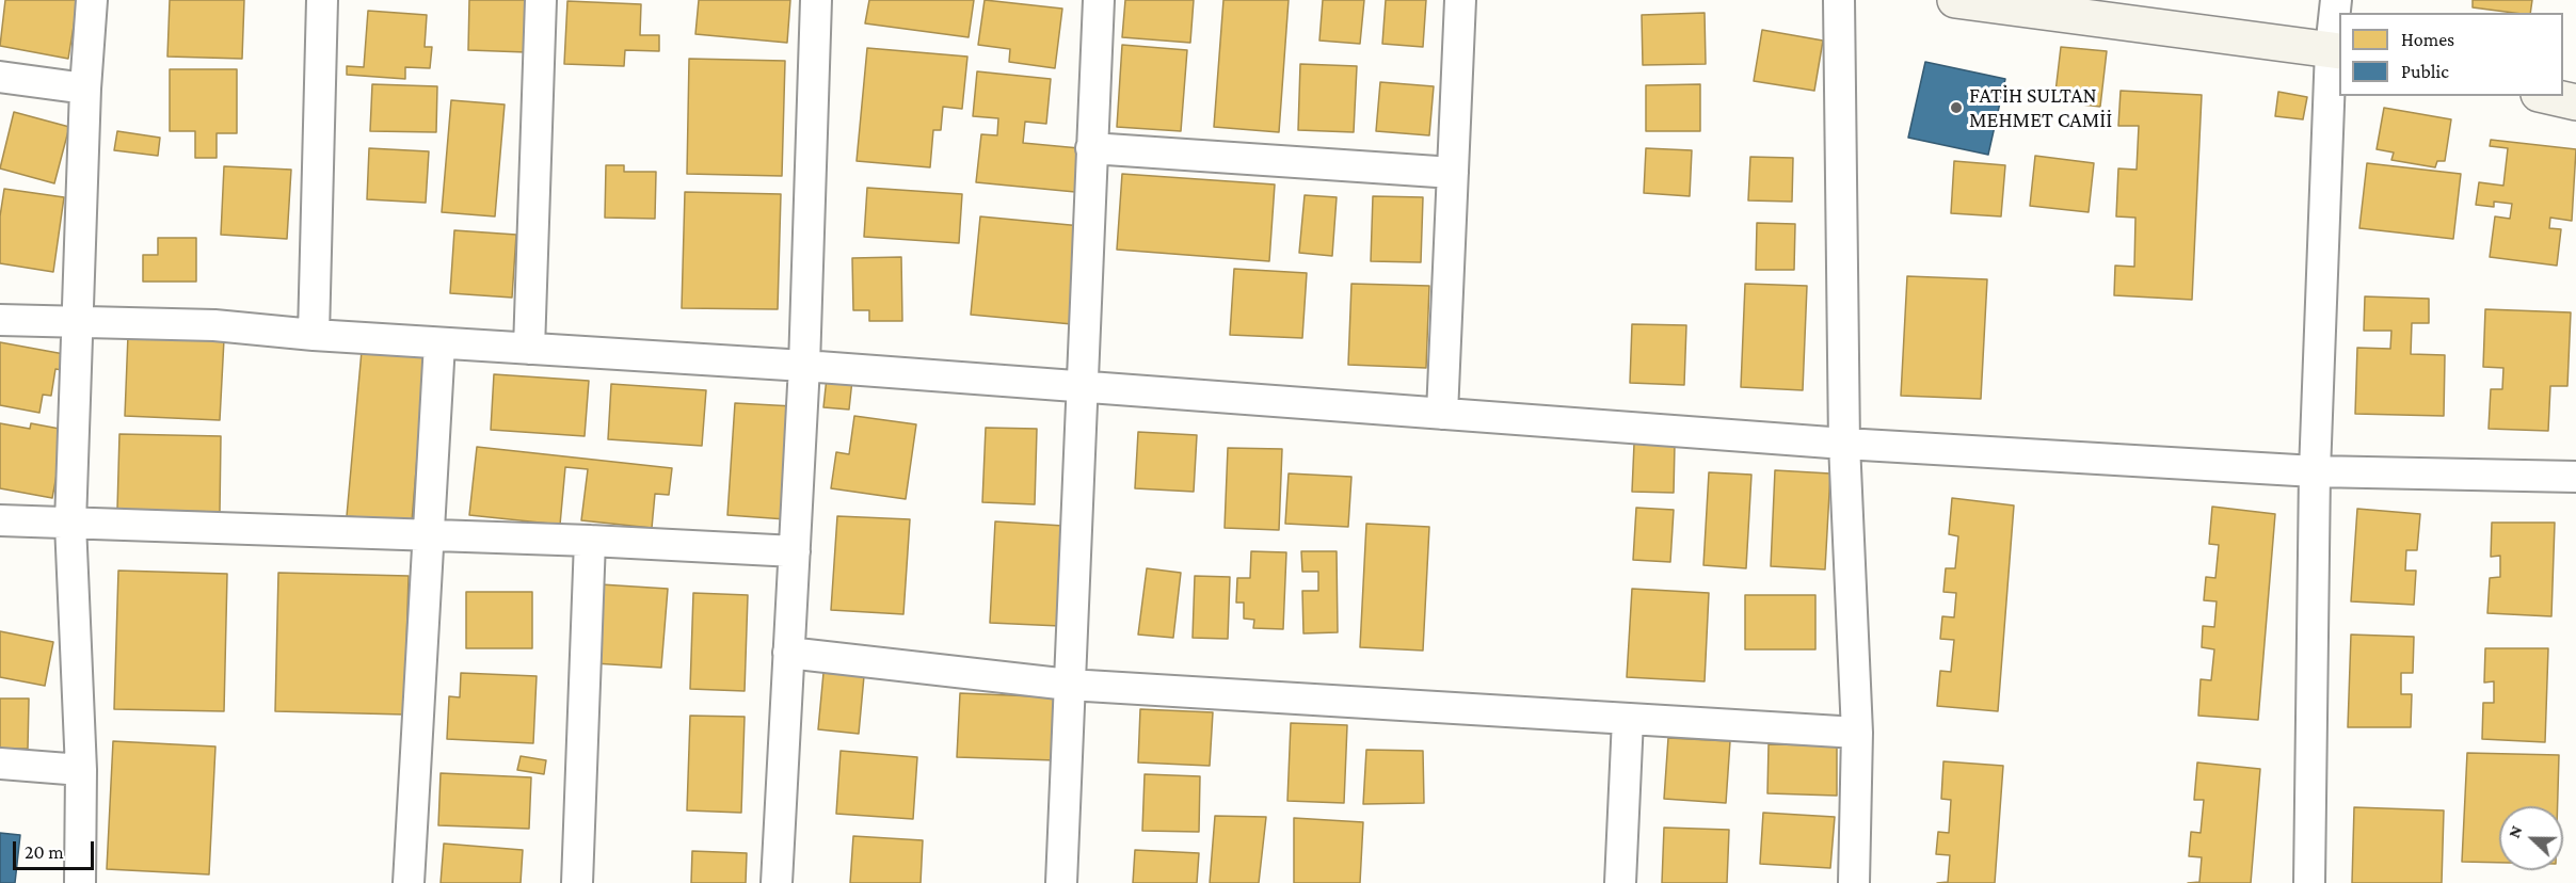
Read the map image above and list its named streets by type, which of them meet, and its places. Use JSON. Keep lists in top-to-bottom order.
{
  "places": ["FATİH SULTAN MEHMET CAMİİ"],
  "legend": ["Homes", "Public"],
  "scale_bar": "20 m",
  "north": "left"
}
